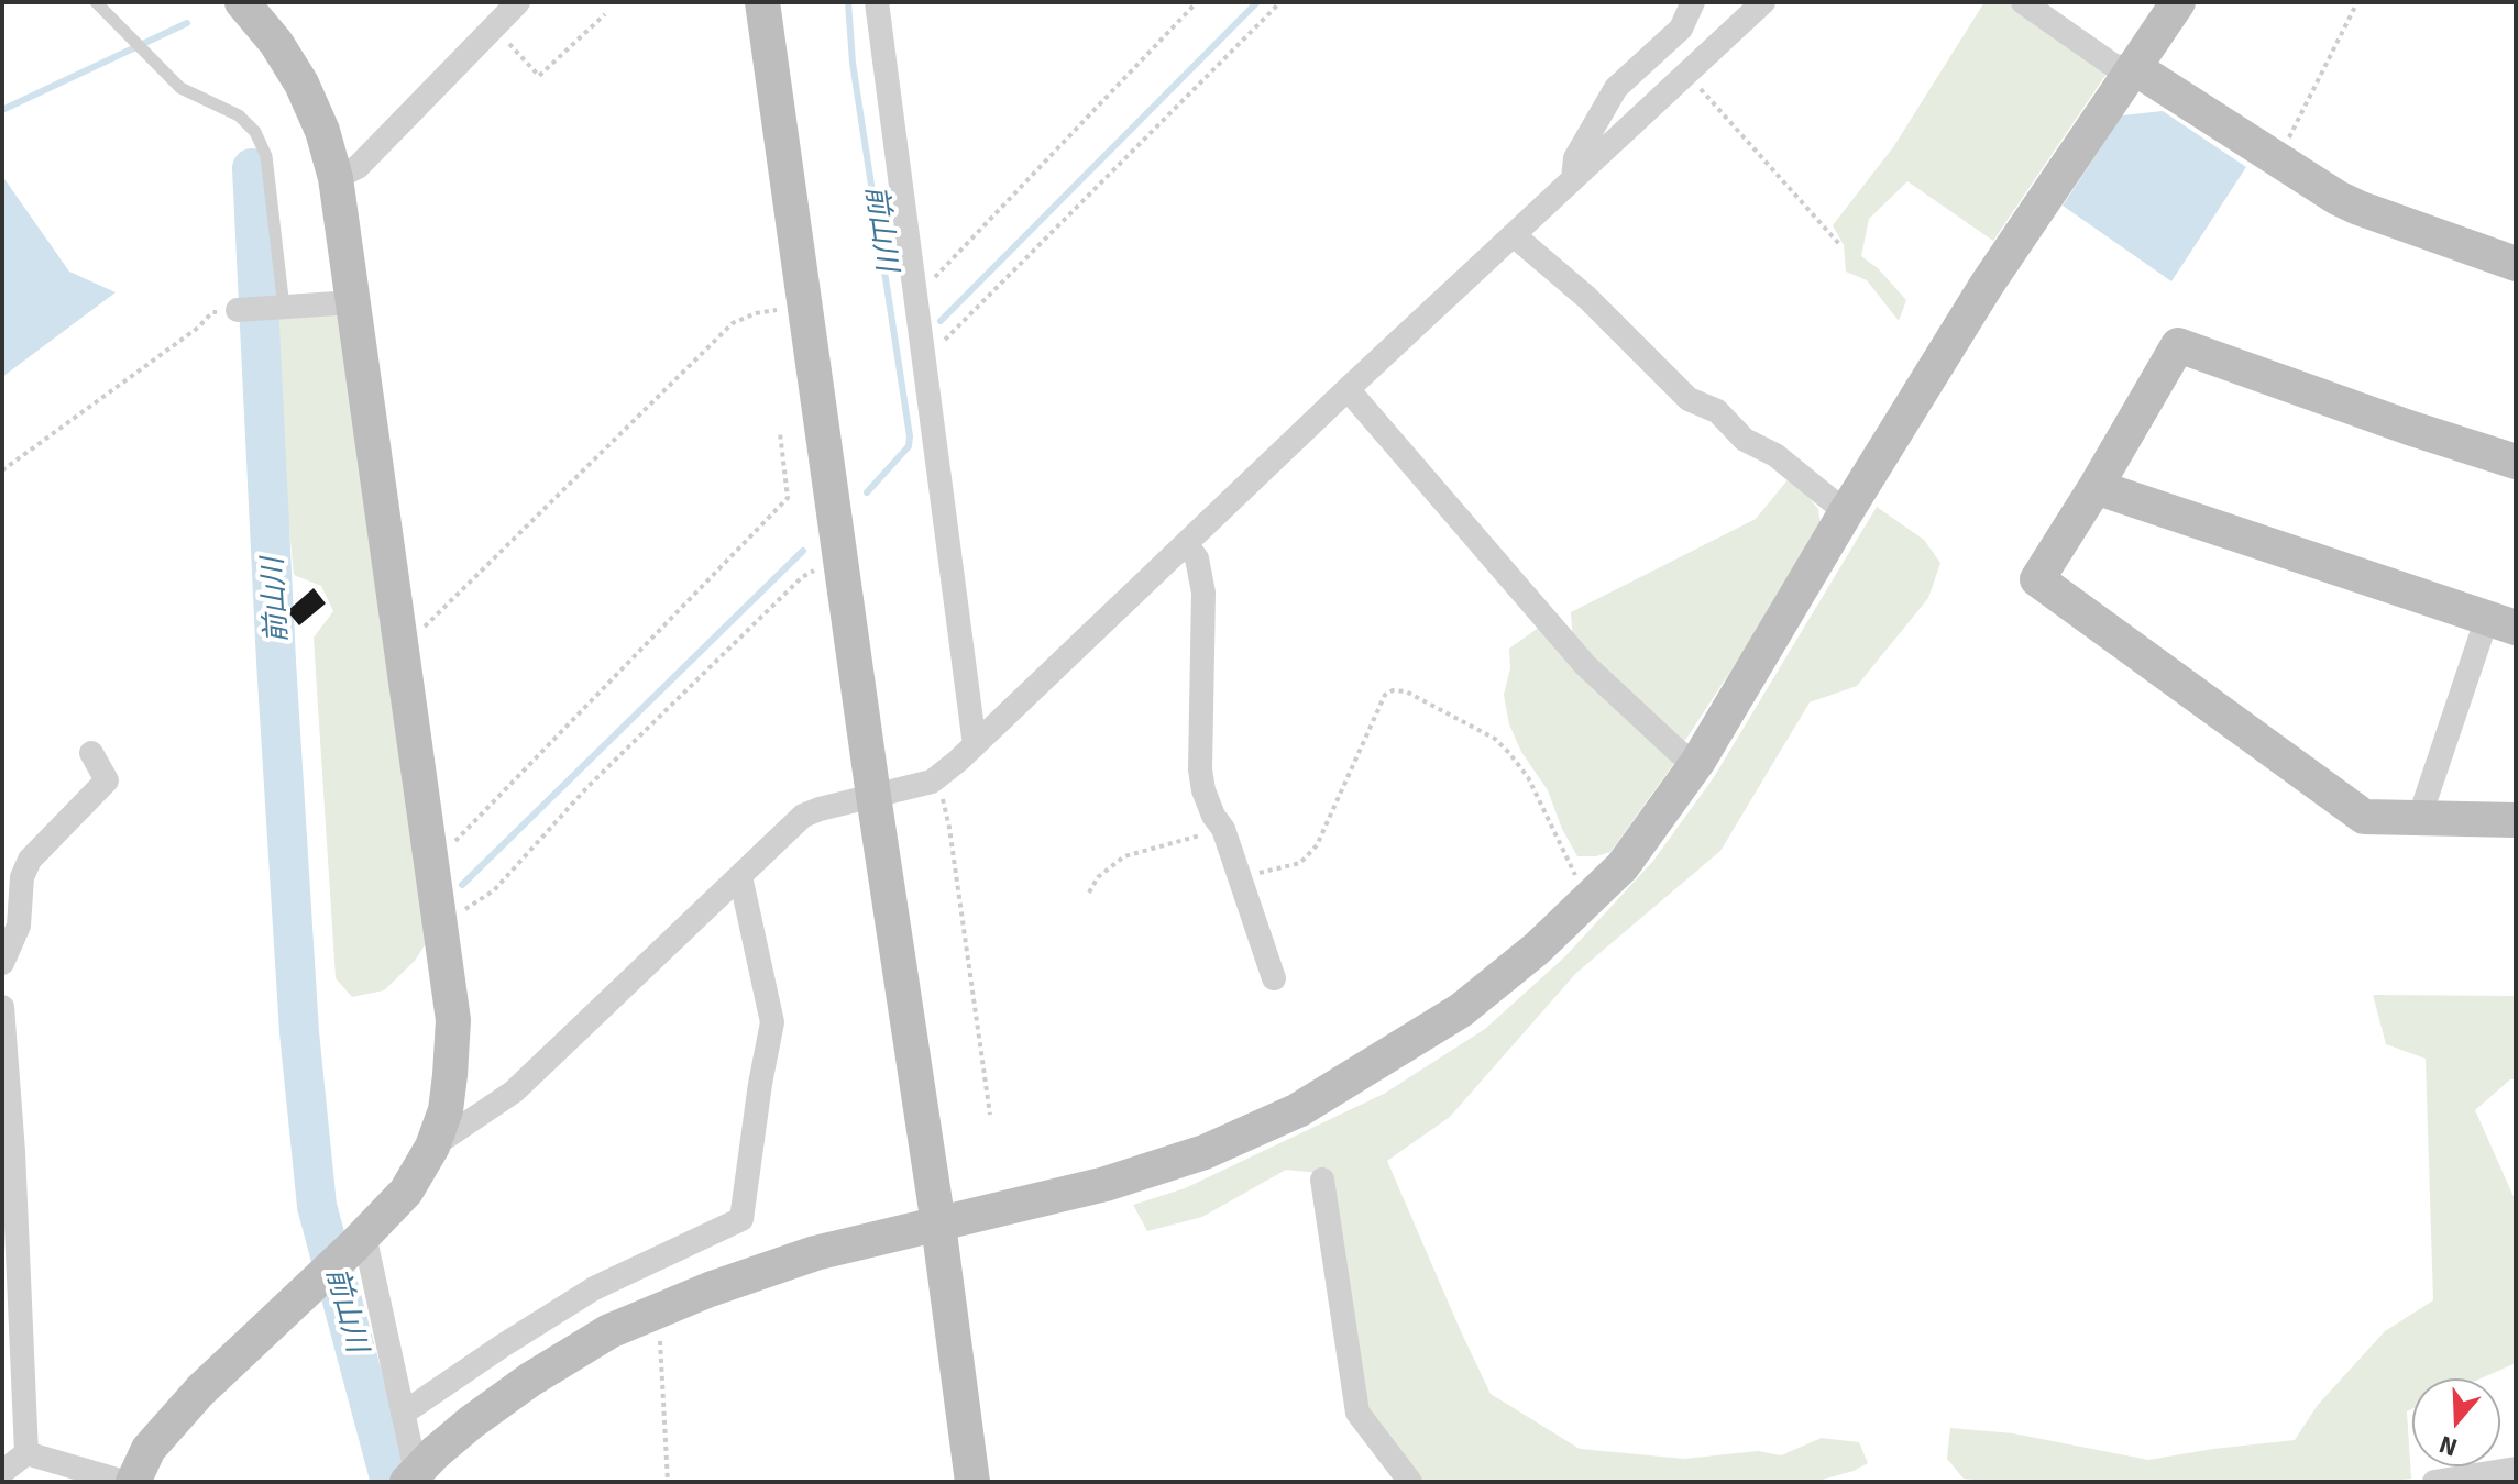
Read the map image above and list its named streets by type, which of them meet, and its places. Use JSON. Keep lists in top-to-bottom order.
{
  "water": ["前山川"],
  "north": "bottom"
}
